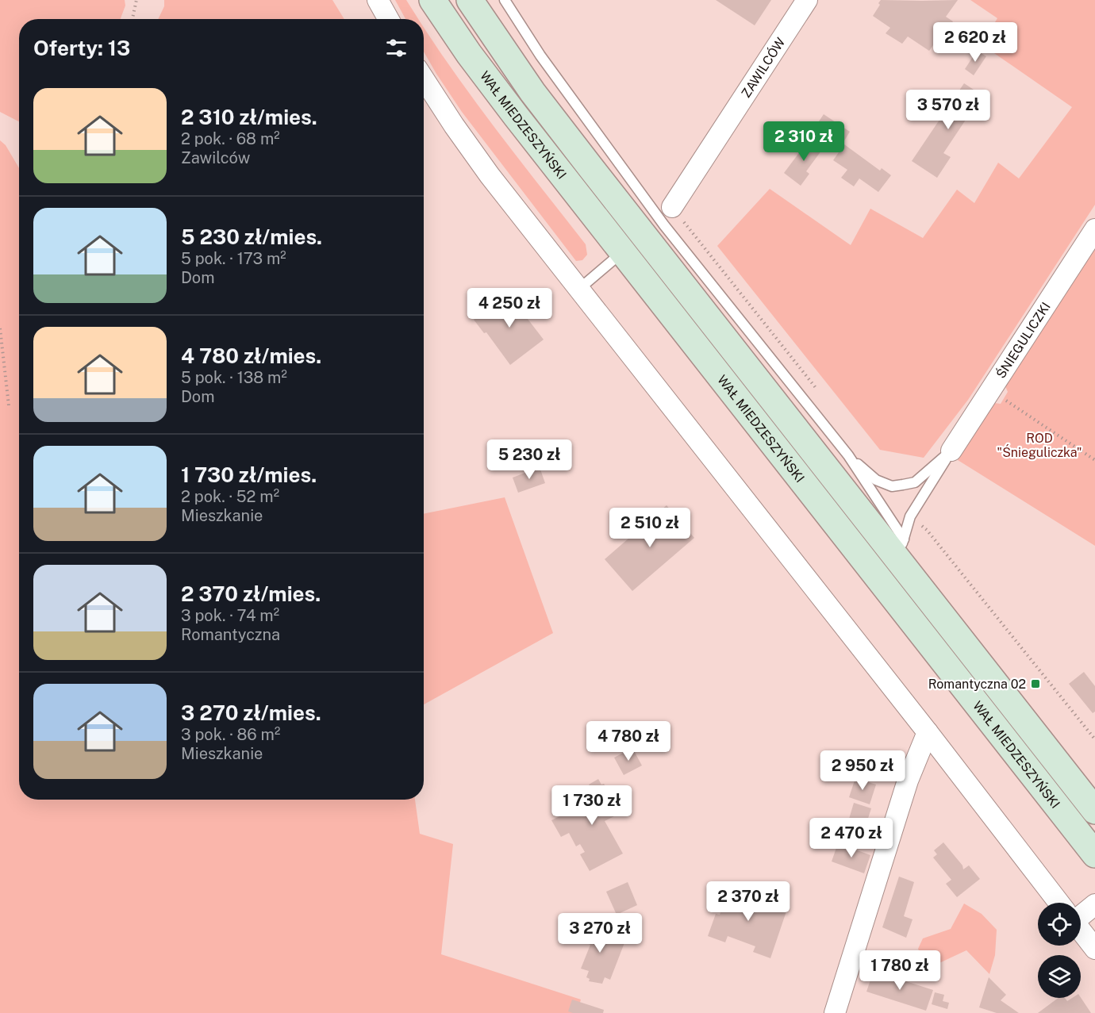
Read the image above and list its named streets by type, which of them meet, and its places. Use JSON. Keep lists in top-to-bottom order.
{
  "streets": {
    "main road": ["WAŁ MIEDZESZYŃSKI"],
    "street": ["ZAWILCÓW", "ŚNIEGULICZKI"]
  },
  "parks": ["ROD \"Śnieguliczka\""],
  "places": {
    "transit": ["Romantyczna 02"]
  },
  "page": {
    "heading": "Oferty: 13",
    "price": [
      "2 620 zł",
      "3 570 zł",
      "2 310 zł",
      "4 250 zł",
      "5 230 zł",
      "2 510 zł",
      "4 780 zł",
      "2 950 zł",
      "1 730 zł",
      "2 470 zł",
      "2 370 zł",
      "3 270 zł",
      "1 780 zł"
    ],
    "list": [
      {
        "name": "2 310 zł/mies.",
        "note": "2 pok. · 68 m² · Zawilców"
      },
      {
        "name": "5 230 zł/mies.",
        "note": "5 pok. · 173 m² · Dom"
      },
      {
        "name": "4 780 zł/mies.",
        "note": "5 pok. · 138 m² · Dom"
      },
      {
        "name": "1 730 zł/mies.",
        "note": "2 pok. · 52 m² · Mieszkanie"
      },
      {
        "name": "2 370 zł/mies.",
        "note": "3 pok. · 74 m² · Romantyczna"
      },
      {
        "name": "3 270 zł/mies.",
        "note": "3 pok. · 86 m² · Mieszkanie"
      }
    ]
  }
}
